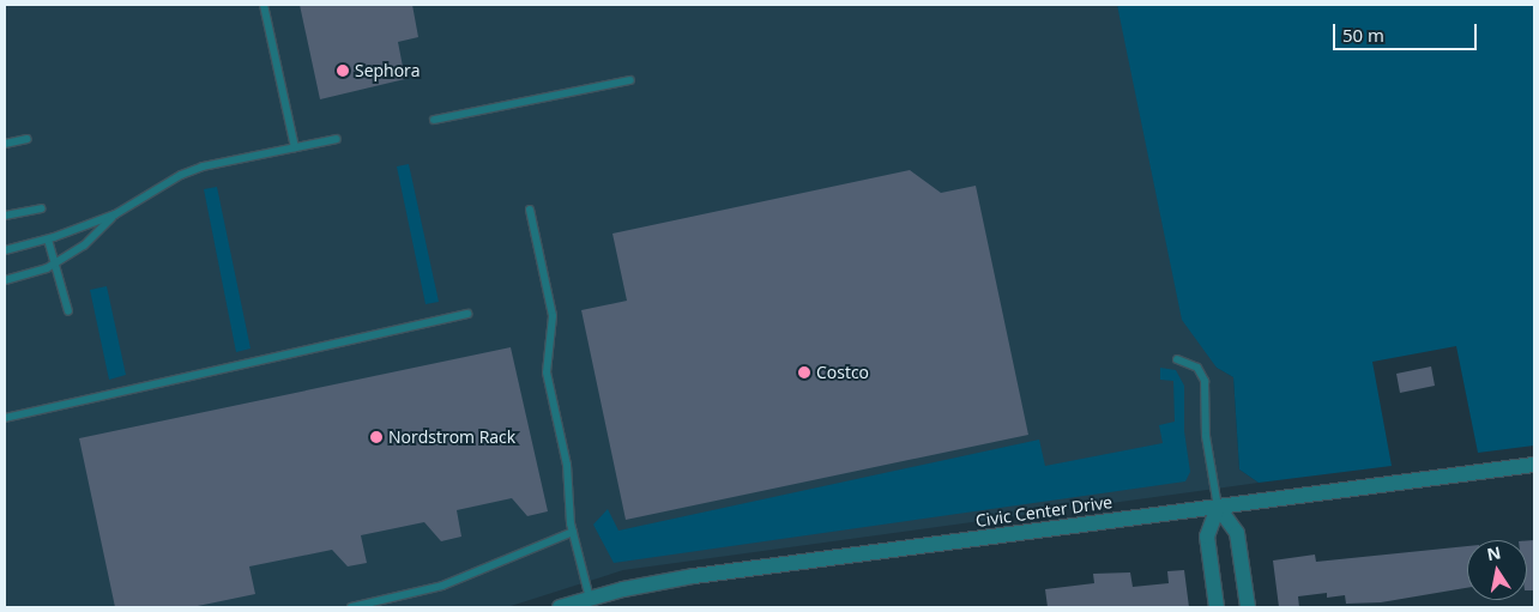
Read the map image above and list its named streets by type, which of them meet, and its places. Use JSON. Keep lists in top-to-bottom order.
{
  "streets": {
    "street": ["Civic Center Drive"]
  },
  "places": ["Sephora", "Costco", "Nordstrom Rack"],
  "scale_bar": "50 m",
  "north": "top"
}
